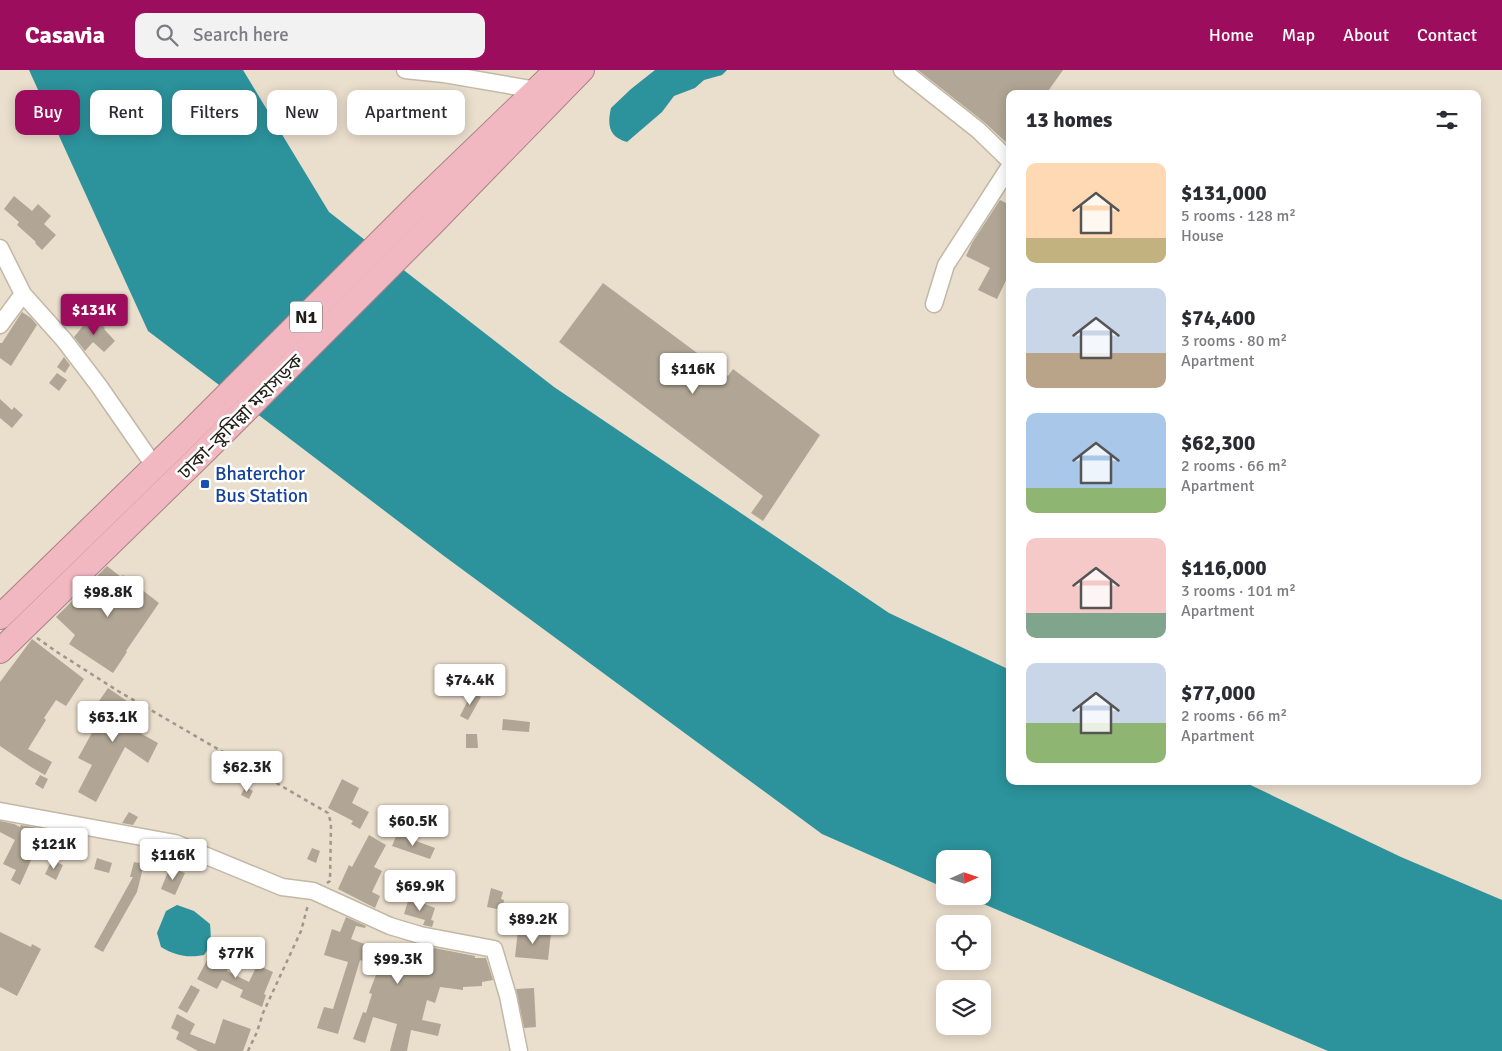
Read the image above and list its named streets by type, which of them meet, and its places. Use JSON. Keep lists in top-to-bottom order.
{
  "streets": {
    "highway": ["N1", "ঢাকা–কুমিল্লা মহাসড়ক"]
  },
  "places": {
    "transit": ["Bhaterchor Bus Station"]
  },
  "north": "right",
  "page": {
    "header": "Casavia",
    "search": "Search here",
    "nav": [
      "Home",
      "Map",
      "About",
      "Contact"
    ],
    "chip": [
      "Buy",
      "Rent",
      "Filters",
      "New",
      "Apartment"
    ],
    "heading": "13 homes",
    "list": [
      {
        "name": "$131,000",
        "note": "5 rooms · 128 m² · House"
      },
      {
        "name": "$74,400",
        "note": "3 rooms · 80 m² · Apartment"
      },
      {
        "name": "$62,300",
        "note": "2 rooms · 66 m² · Apartment"
      },
      {
        "name": "$116,000",
        "note": "3 rooms · 101 m² · Apartment"
      },
      {
        "name": "$77,000",
        "note": "2 rooms · 66 m² · Apartment"
      }
    ],
    "price": [
      "$131K",
      "$116K",
      "$98.8K",
      "$74.4K",
      "$63.1K",
      "$62.3K",
      "$60.5K",
      "$121K",
      "$116K",
      "$69.9K",
      "$89.2K",
      "$77K",
      "$99.3K"
    ]
  }
}
